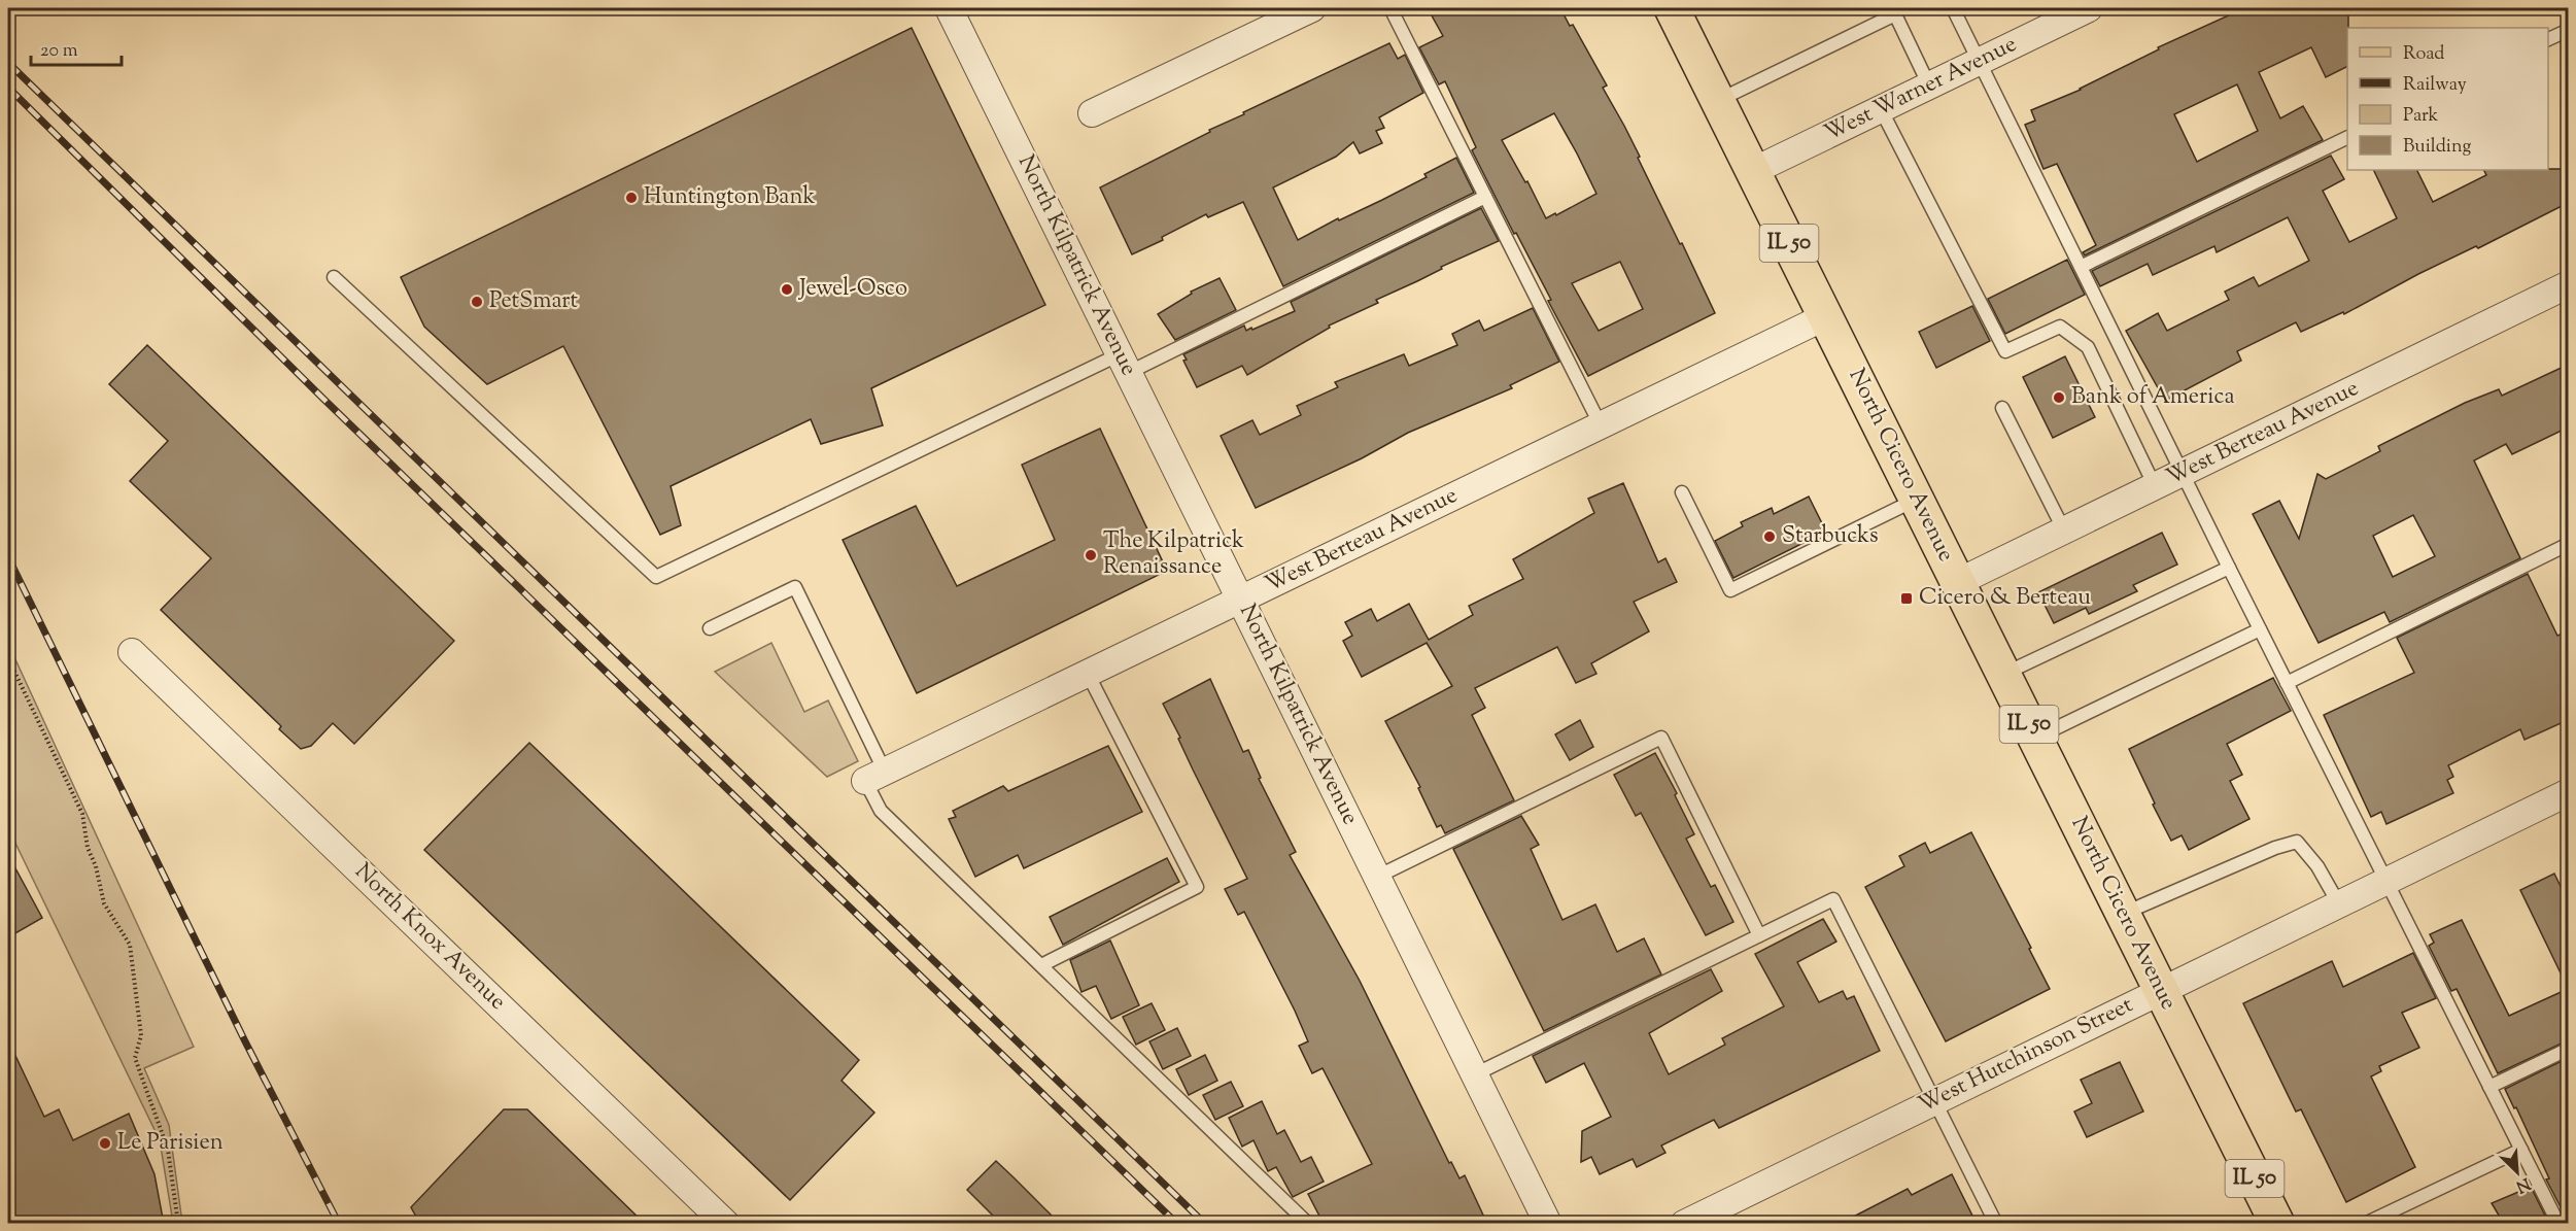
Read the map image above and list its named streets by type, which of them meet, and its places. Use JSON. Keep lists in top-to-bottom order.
{
  "streets": {
    "main road": ["IL 50", "North Cicero Avenue"],
    "street": [
      "West Warner Avenue",
      "North Kilpatrick Avenue",
      "West Berteau Avenue",
      "North Knox Avenue",
      "West Hutchinson Street"
    ]
  },
  "crossings": [
    ["West Warner Avenue", "North Cicero Avenue"],
    ["North Kilpatrick Avenue", "West Berteau Avenue"],
    ["West Berteau Avenue", "North Cicero Avenue"],
    ["North Cicero Avenue", "West Hutchinson Street"]
  ],
  "places": {
    "other": [
      "Huntington Bank",
      "Jewel-Osco",
      "PetSmart",
      "Bank of America",
      "Starbucks",
      "The Kilpatrick Renaissance",
      "Le Parisien"
    ],
    "transit": ["Cicero & Berteau"]
  },
  "legend": [
    "Road",
    "Railway",
    "Park",
    "Building"
  ],
  "scale_bar": "20 m",
  "north": "bottom right"
}
